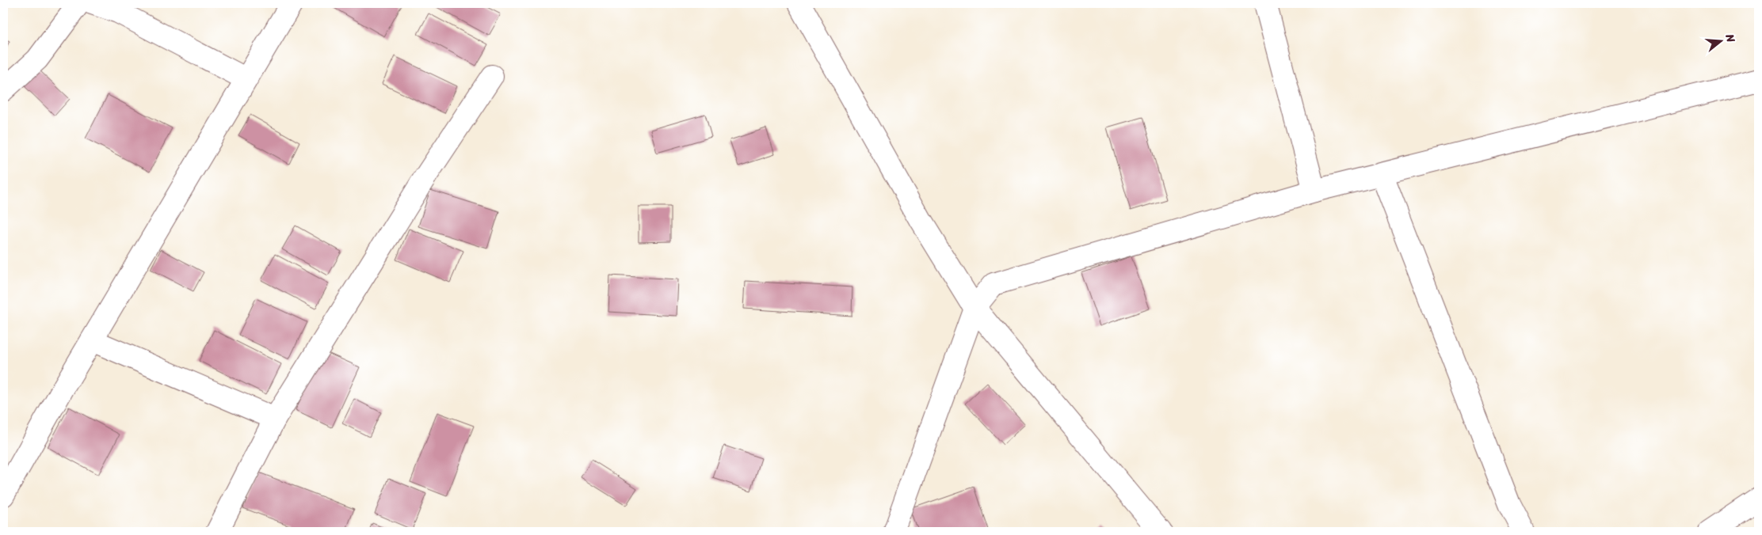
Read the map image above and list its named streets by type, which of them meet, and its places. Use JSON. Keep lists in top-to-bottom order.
{
  "north": "right"
}
